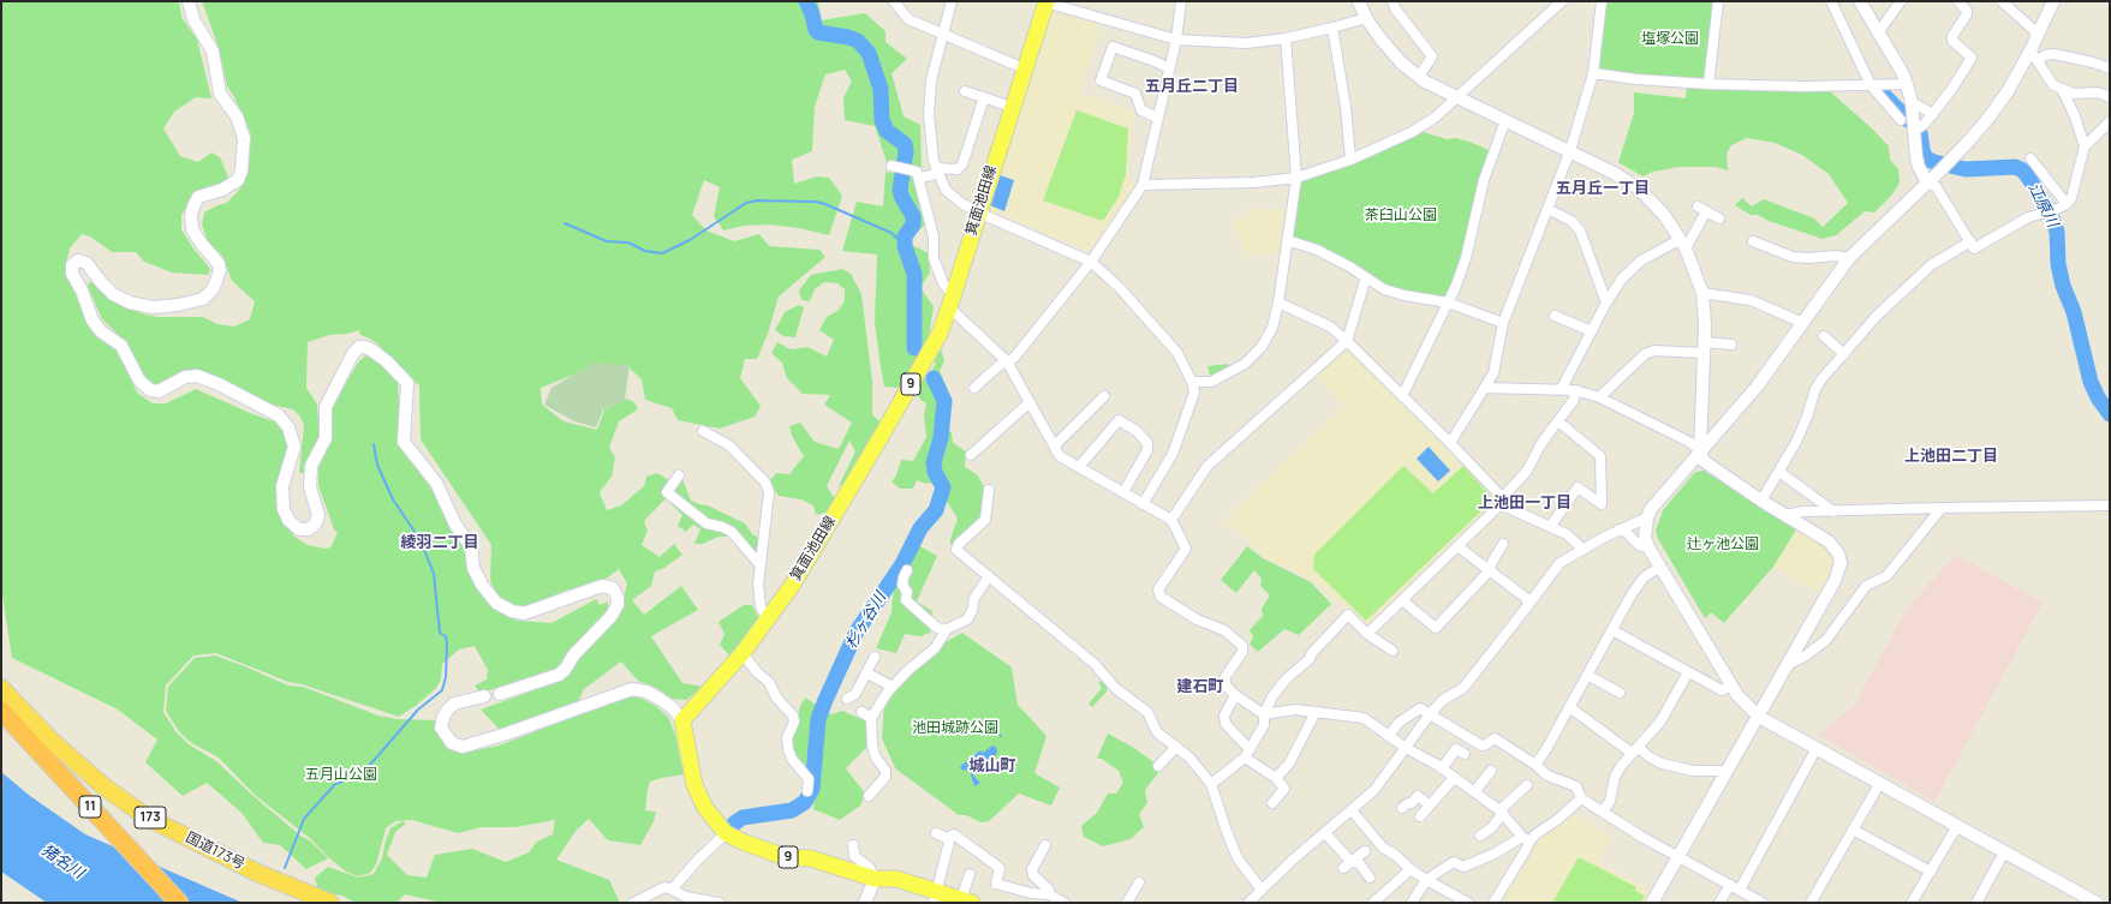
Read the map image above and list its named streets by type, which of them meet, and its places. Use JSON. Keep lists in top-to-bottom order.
{
  "streets": {
    "highway": ["11", "173", "国道173号"],
    "main road": ["箕面池田線", "9"]
  },
  "crossings": [
    ["箕面池田線", "9"]
  ],
  "districts": [
    "五月丘二丁目",
    "五月丘一丁目",
    "上池田二丁目",
    "上池田一丁目",
    "綾羽二丁目",
    "建石町",
    "城山町"
  ],
  "water": ["江原川", "杉ヶ谷川", "猪名川"],
  "parks": [
    "塩塚公園",
    "茶臼山公園",
    "辻ヶ池公園",
    "池田城跡公園",
    "五月山公園"
  ]
}
